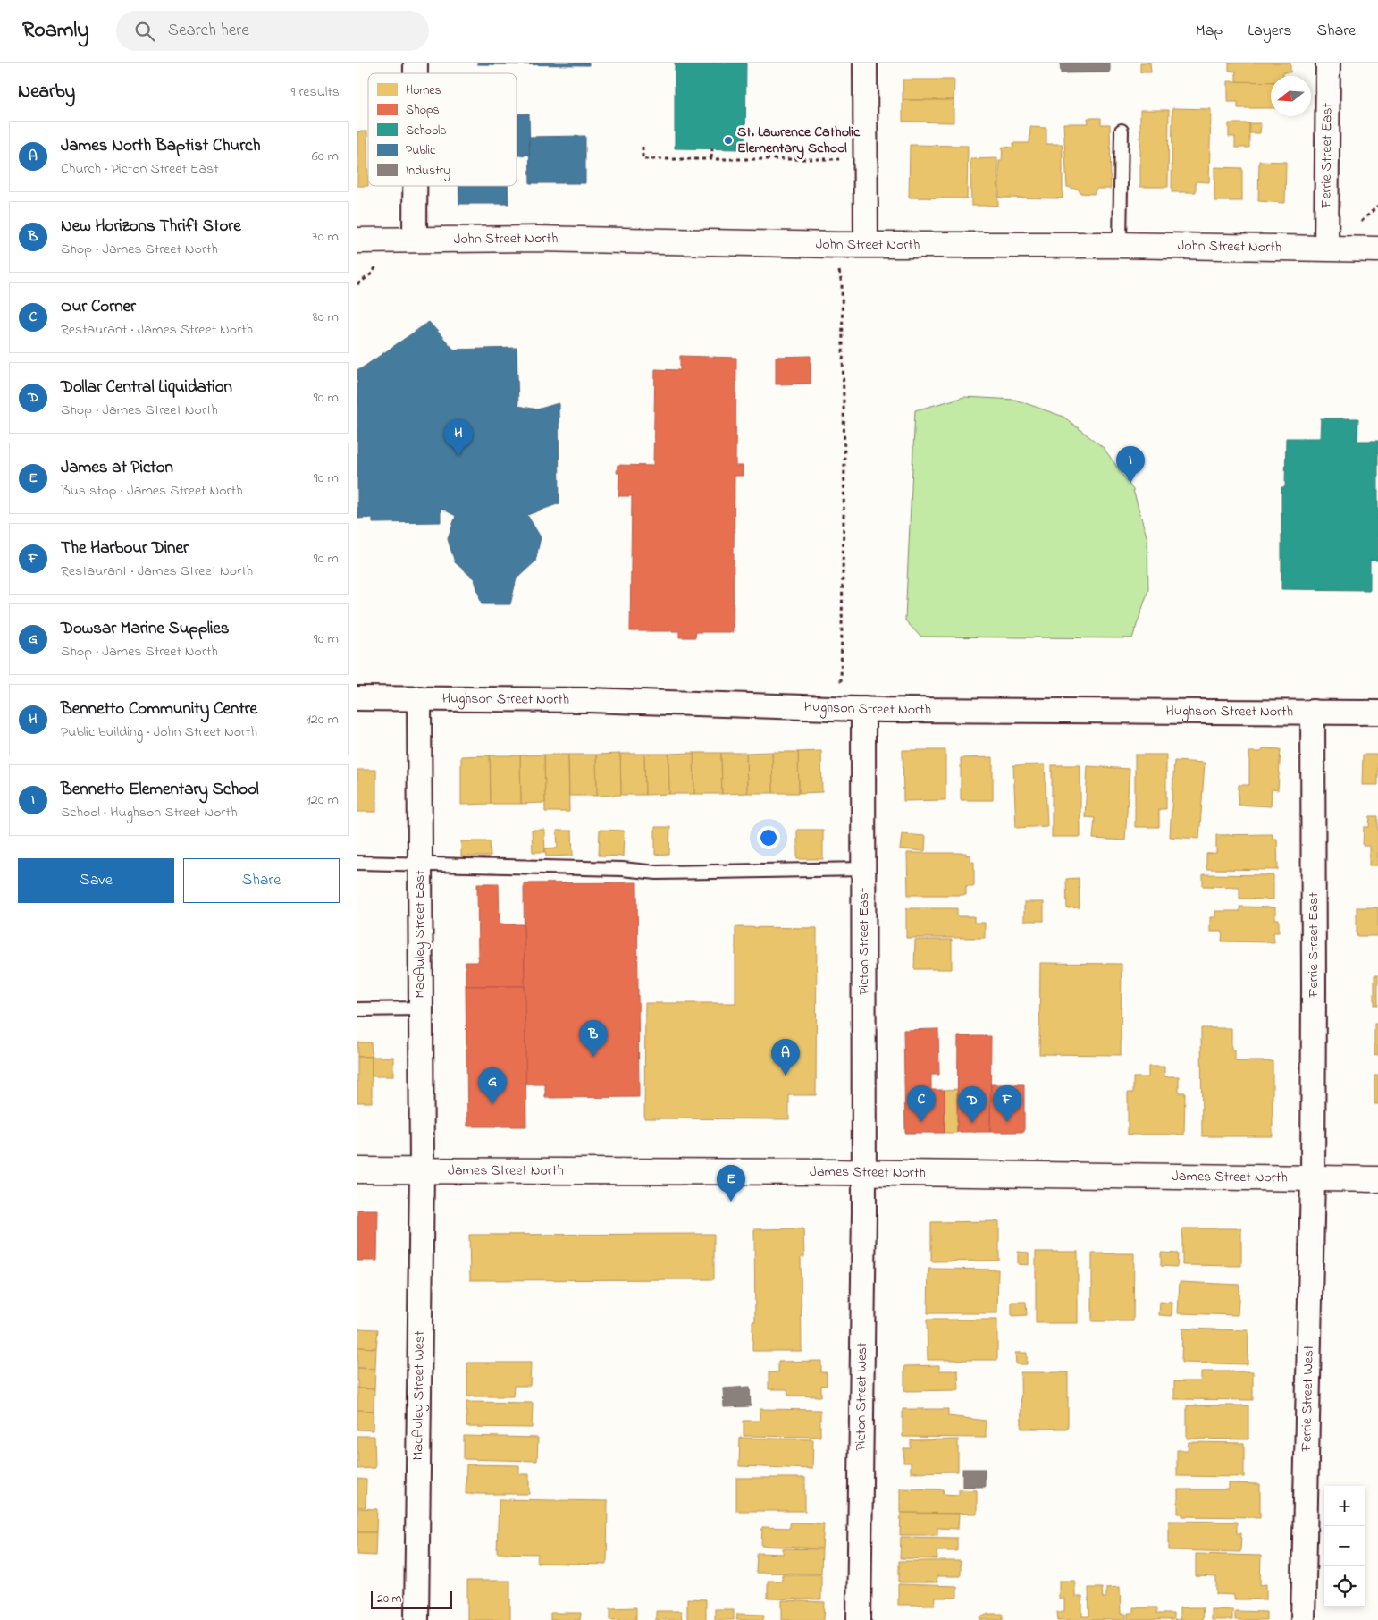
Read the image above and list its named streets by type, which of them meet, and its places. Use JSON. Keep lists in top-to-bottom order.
{
  "streets": {
    "main road": ["John Street North", "James Street North"],
    "street": [
      "Ferrie Street East",
      "Hughson Street North",
      "MacAuley Street East",
      "Picton Street East",
      "MacAuley Street West",
      "Picton Street West",
      "Ferrie Street West"
    ]
  },
  "crossings": [
    ["Ferrie Street East", "John Street North"],
    ["Ferrie Street East", "Hughson Street North"],
    ["Ferrie Street East", "James Street North"],
    ["Ferrie Street East", "Ferrie Street West"],
    ["Hughson Street North", "MacAuley Street East"],
    ["Hughson Street North", "Picton Street East"],
    ["MacAuley Street East", "James Street North"],
    ["MacAuley Street East", "MacAuley Street West"],
    ["Picton Street East", "James Street North"],
    ["Picton Street East", "Picton Street West"],
    ["James Street North", "MacAuley Street West"],
    ["James Street North", "Picton Street West"],
    ["James Street North", "Ferrie Street West"]
  ],
  "places": ["St. Lawrence Catholic Elementary School"],
  "legend": [
    "Homes",
    "Shops",
    "Schools",
    "Public",
    "Industry"
  ],
  "scale_bar": "20 m",
  "north": "left",
  "page": {
    "header": "Roamly",
    "search": "Search here",
    "nav": ["Map", "Layers", "Share"],
    "heading": ["Nearby", "9 results"],
    "list": [
      {
        "mark": "A",
        "name": "James North Baptist Church",
        "note": "Church · Picton Street East",
        "value": "60 m"
      },
      {
        "mark": "B",
        "name": "New Horizons Thrift Store",
        "note": "Shop · James Street North",
        "value": "70 m"
      },
      {
        "mark": "C",
        "name": "Our Corner",
        "note": "Restaurant · James Street North",
        "value": "80 m"
      },
      {
        "mark": "D",
        "name": "Dollar Central Liquidation",
        "note": "Shop · James Street North",
        "value": "90 m"
      },
      {
        "mark": "E",
        "name": "James at Picton",
        "note": "Bus stop · James Street North",
        "value": "90 m"
      },
      {
        "mark": "F",
        "name": "The Harbour Diner",
        "note": "Restaurant · James Street North",
        "value": "90 m"
      },
      {
        "mark": "G",
        "name": "Dowsar Marine Supplies",
        "note": "Shop · James Street North",
        "value": "90 m"
      },
      {
        "mark": "H",
        "name": "Bennetto Community Centre",
        "note": "Public building · John Street North",
        "value": "120 m"
      },
      {
        "mark": "I",
        "name": "Bennetto Elementary School",
        "note": "School · Hughson Street North",
        "value": "120 m"
      }
    ],
    "pins": [
      "H",
      "I",
      "B",
      "A",
      "G",
      "C",
      "F",
      "D",
      "E"
    ],
    "buttons": ["Save", "Share"],
    "map_buttons": ["+", "−"],
    "scale": "20 m"
  }
}
